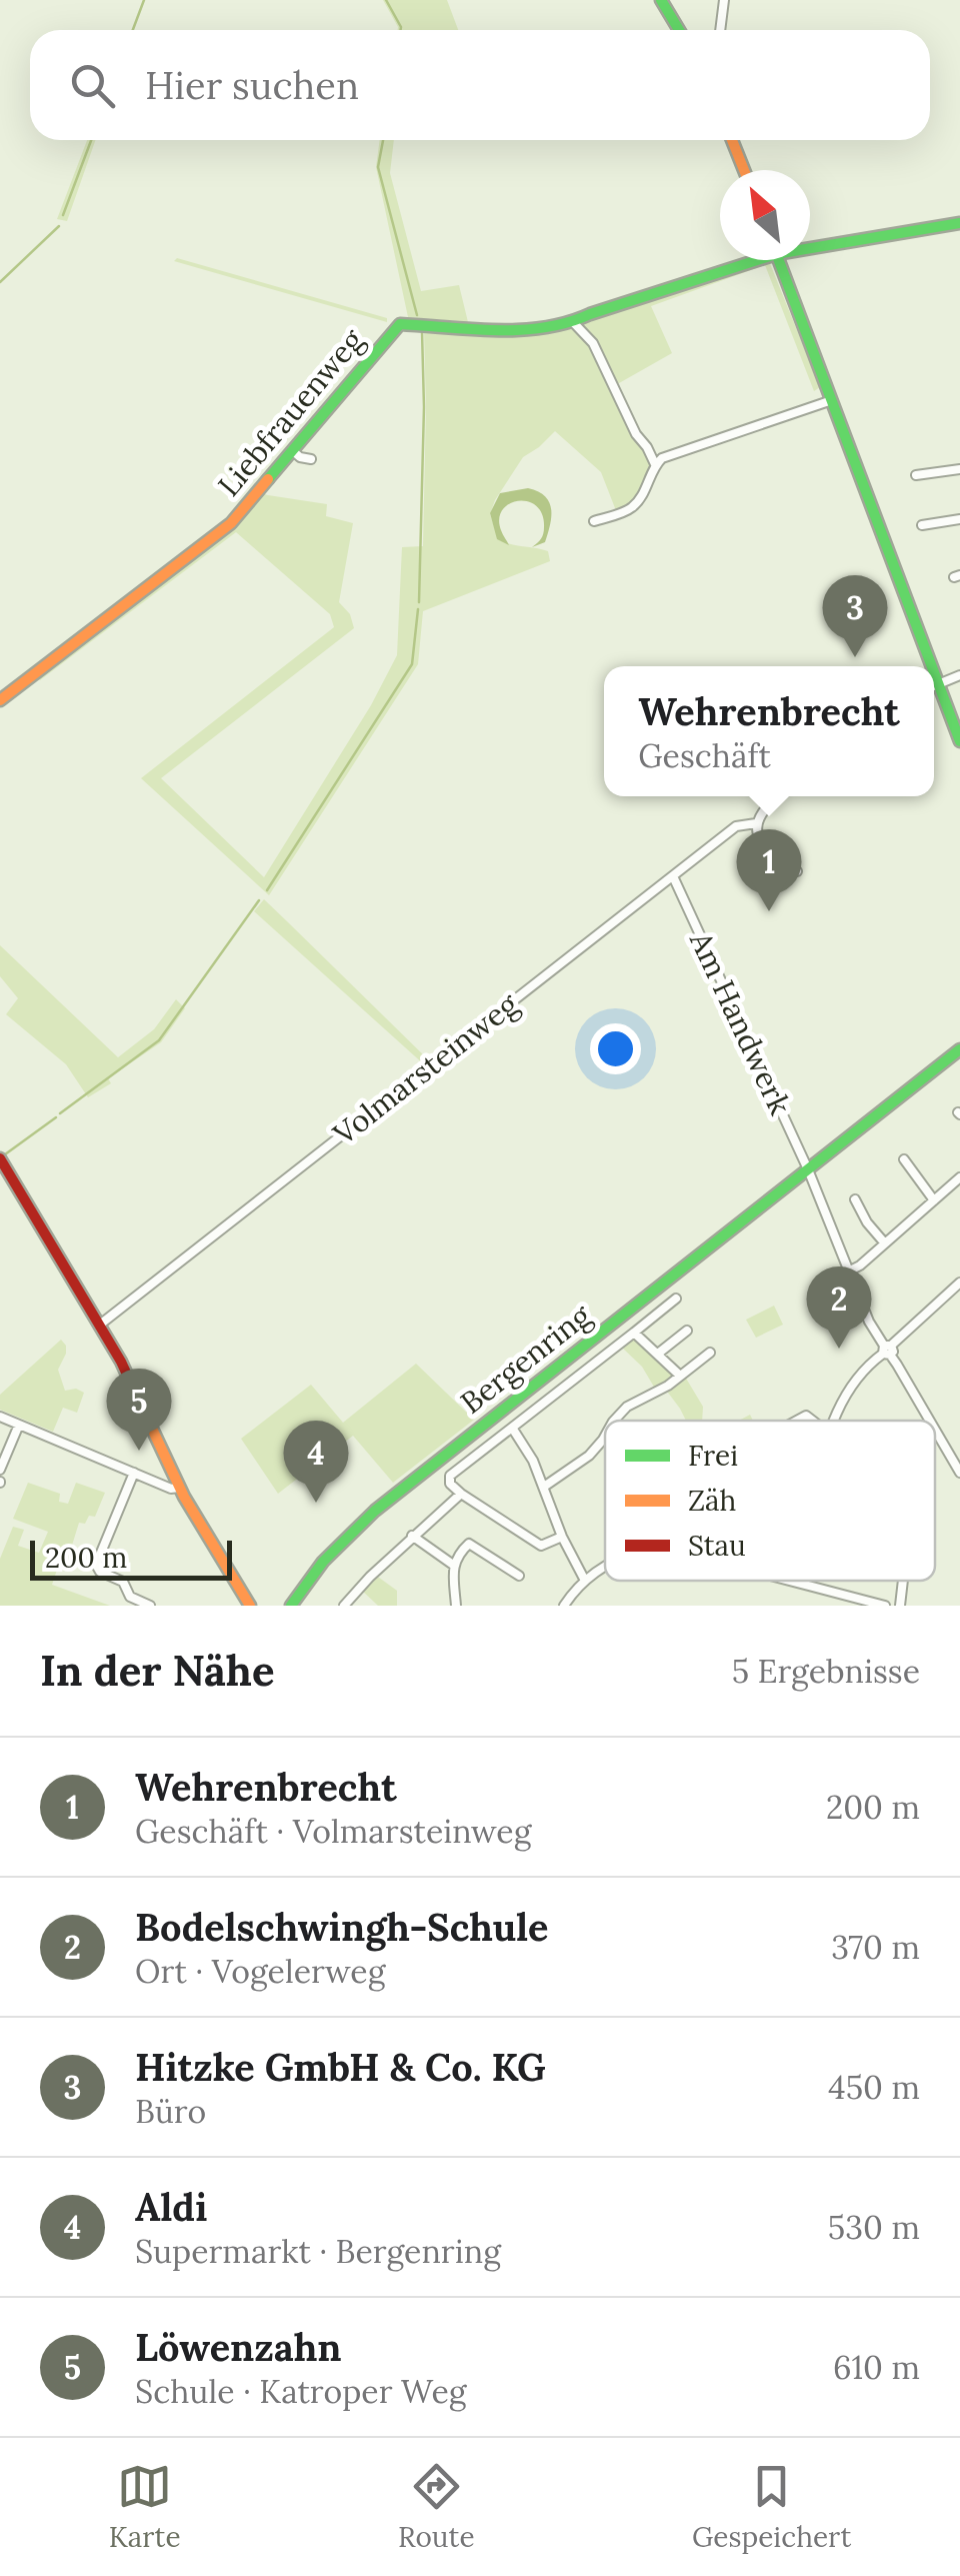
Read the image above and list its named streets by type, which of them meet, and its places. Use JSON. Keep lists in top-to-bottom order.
{
  "streets": {
    "street": [
      "Liebfrauenweg",
      "Am Handwerk",
      "Volmarsteinweg",
      "Bergenring"
    ]
  },
  "crossings": [
    ["Am Handwerk", "Volmarsteinweg"],
    ["Am Handwerk", "Bergenring"]
  ],
  "legend": ["Frei", "Zäh", "Stau"],
  "scale_bar": "200 m",
  "north": "top left",
  "page": {
    "search": "Hier suchen",
    "pins": [
      "3",
      "1",
      "2",
      "5",
      "4"
    ],
    "popup": ["Wehrenbrecht", "Geschäft"],
    "scale": "200 m",
    "heading": ["In der Nähe", "5 Ergebnisse"],
    "list": [
      {
        "mark": "1",
        "name": "Wehrenbrecht",
        "note": "Geschäft · Volmarsteinweg",
        "value": "200 m"
      },
      {
        "mark": "2",
        "name": "Bodelschwingh-Schule",
        "note": "Ort · Vogelerweg",
        "value": "370 m"
      },
      {
        "mark": "3",
        "name": "Hitzke GmbH & Co. KG",
        "note": "Büro",
        "value": "450 m"
      },
      {
        "mark": "4",
        "name": "Aldi",
        "note": "Supermarkt · Bergenring",
        "value": "530 m"
      },
      {
        "mark": "5",
        "name": "Löwenzahn",
        "note": "Schule · Katroper Weg",
        "value": "610 m"
      }
    ],
    "nav": ["Karte", "Route", "Gespeichert"]
  }
}
